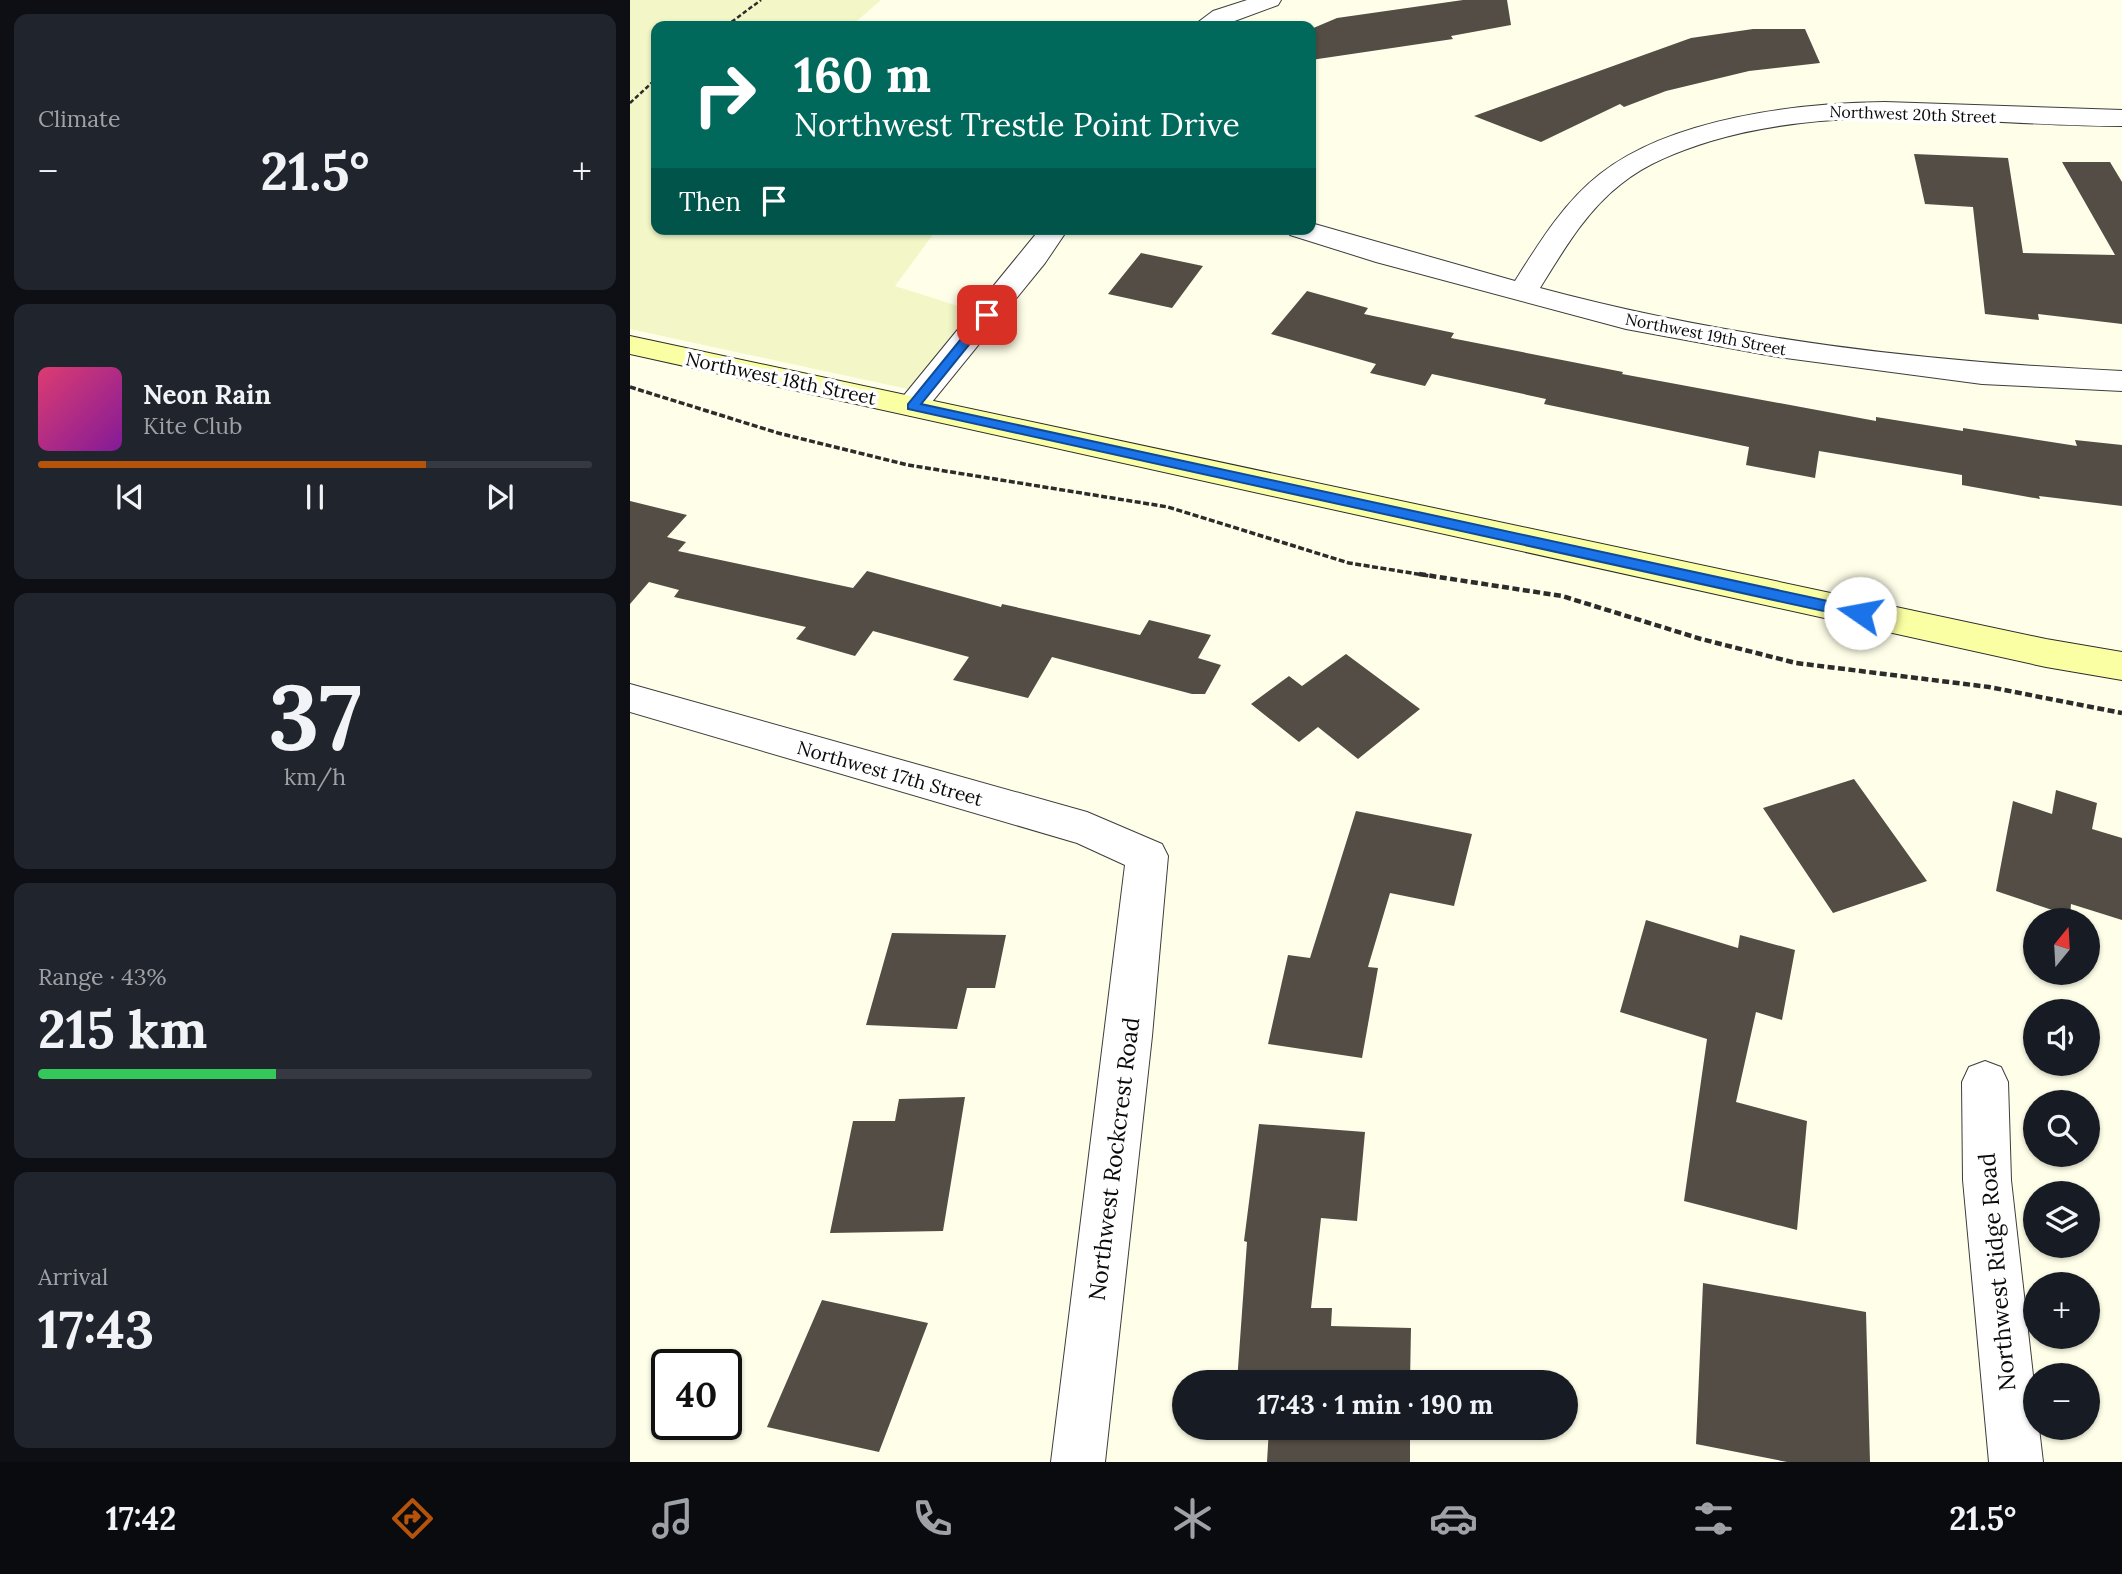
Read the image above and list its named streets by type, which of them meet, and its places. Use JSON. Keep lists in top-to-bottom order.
{
  "streets": {
    "street": [
      "Northwest 20th Street",
      "Northwest 19th Street",
      "Northwest 18th Street",
      "Northwest 17th Street",
      "Northwest Rockcrest Road",
      "Northwest Ridge Road"
    ]
  },
  "crossings": [
    ["Northwest 20th Street", "Northwest 19th Street"],
    ["Northwest 17th Street", "Northwest Rockcrest Road"]
  ],
  "north": "top",
  "page": {
    "tile": [
      "Climate",
      ["37", "km/h"],
      ["Range · 43%", "215 km"],
      ["Arrival", "17:43"]
    ],
    "turn": ["160 m", "Northwest Trestle Point Drive"],
    "heat": ["−", "21.5°", "+"],
    "then": "Then",
    "song": ["Neon Rain", "Kite Club"],
    "map_buttons": ["+", "−"],
    "limit": "40",
    "trip": "17:43 · 1 min · 190 m",
    "tabs": ["17:42", "21.5°"]
  }
}
